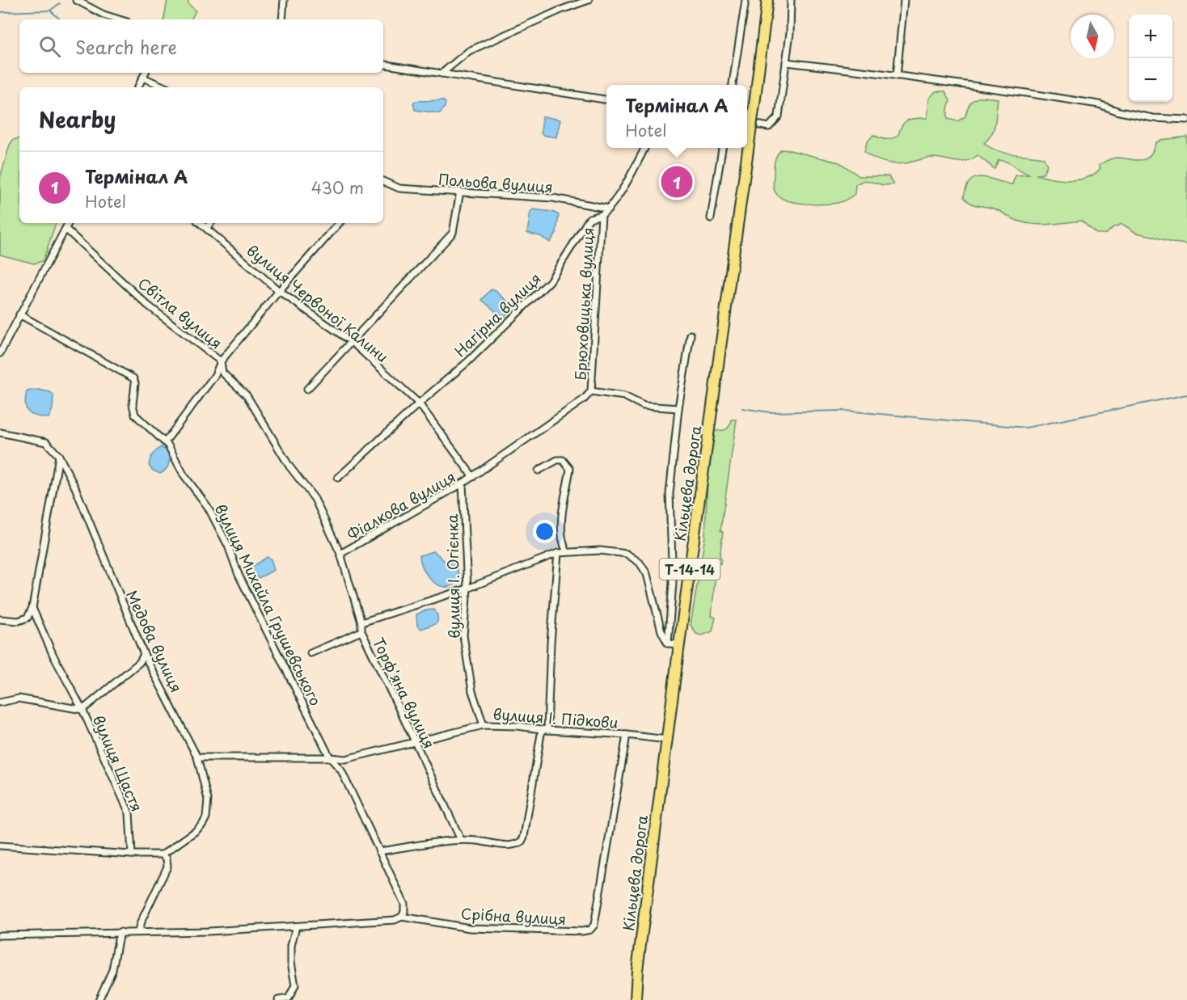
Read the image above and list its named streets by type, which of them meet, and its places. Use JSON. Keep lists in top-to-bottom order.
{
  "streets": {
    "highway": ["Кільцева дорога", "Т-14-14"],
    "street": [
      "Польова вулиця",
      "вулиця Червоної Калини",
      "Брюховицька вулиця",
      "Світла вулиця",
      "Нагірна вулиця",
      "Фіалкова вулиця",
      "вулиця І. Огієнка",
      "вулиця Михайла Грушевського",
      "Медова вулиця",
      "Торф'яна вулиця",
      "вулиця І. Підкови",
      "вулиця Щастя",
      "Срібна вулиця"
    ]
  },
  "crossings": [
    ["Польова вулиця", "Брюховицька вулиця"],
    ["вулиця Червоної Калини", "Нагірна вулиця"],
    ["вулиця Червоної Калини", "Фіалкова вулиця"],
    ["Брюховицька вулиця", "Нагірна вулиця"],
    ["Брюховицька вулиця", "Фіалкова вулиця"],
    ["Світла вулиця", "Торф'яна вулиця"],
    ["Кільцева дорога", "вулиця І. Підкови"],
    ["Фіалкова вулиця", "вулиця І. Огієнка"],
    ["Фіалкова вулиця", "Торф'яна вулиця"],
    ["вулиця І. Огієнка", "вулиця І. Підкови"],
    ["вулиця Михайла Грушевського", "вулиця І. Підкови"],
    ["вулиця Михайла Грушевського", "Срібна вулиця"],
    ["Медова вулиця", "вулиця І. Підкови"],
    ["Торф'яна вулиця", "вулиця І. Підкови"],
    ["вулиця І. Підкови", "Срібна вулиця"]
  ],
  "north": "bottom",
  "page": {
    "map_buttons": ["+", "−"],
    "search": "Search here",
    "popup": ["Термінал А", "Hotel"],
    "heading": "Nearby",
    "list": [
      {
        "mark": "1",
        "name": "Термінал А",
        "note": "Hotel",
        "value": "430 m"
      }
    ],
    "pins": "1"
  }
}
